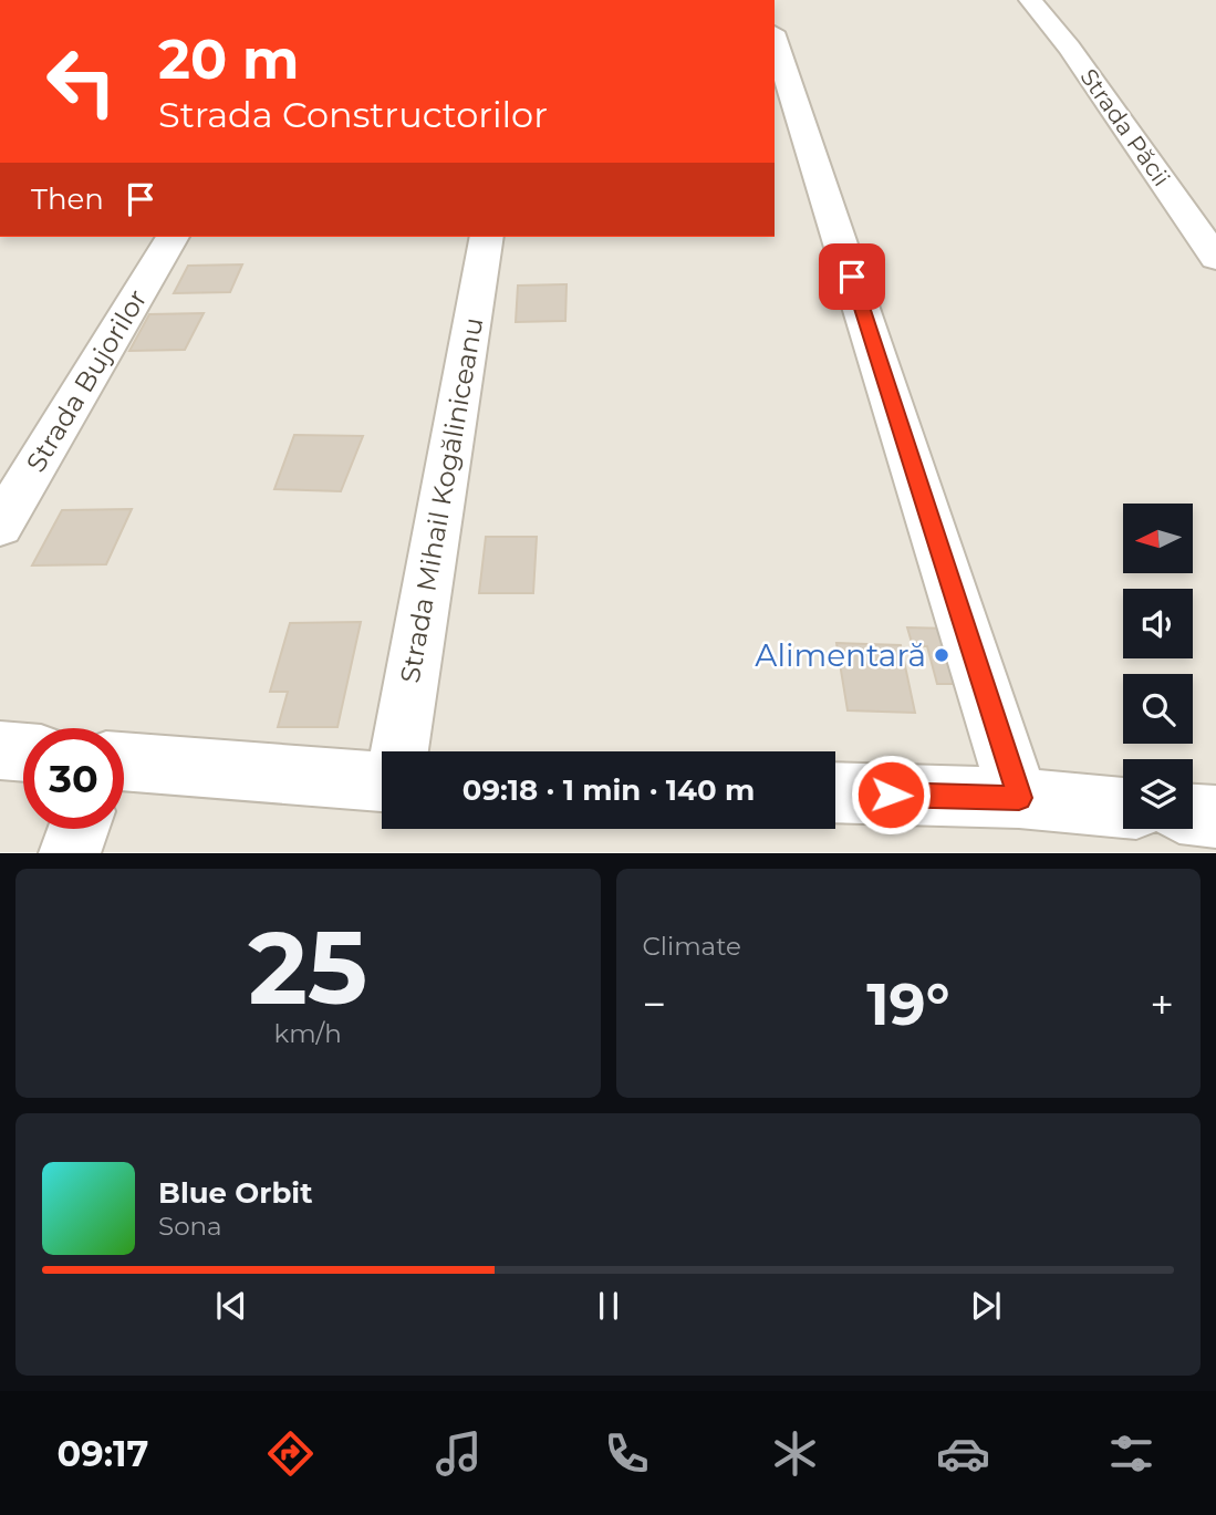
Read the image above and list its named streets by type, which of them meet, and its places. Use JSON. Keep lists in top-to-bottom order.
{
  "streets": {
    "street": ["Strada Păcii", "Strada Bujorilor", "Strada Mihail Kogăliniceanu"]
  },
  "places": ["Alimentară"],
  "north": "left",
  "page": {
    "turn": ["20 m", "Strada Constructorilor"],
    "then": "Then",
    "limit": "30",
    "trip": "09:18 · 1 min · 140 m",
    "tile": [
      ["25", "km/h"],
      "Climate"
    ],
    "heat": ["−", "19°", "+"],
    "song": ["Blue Orbit", "Sona"],
    "tabs": "09:17"
  }
}
